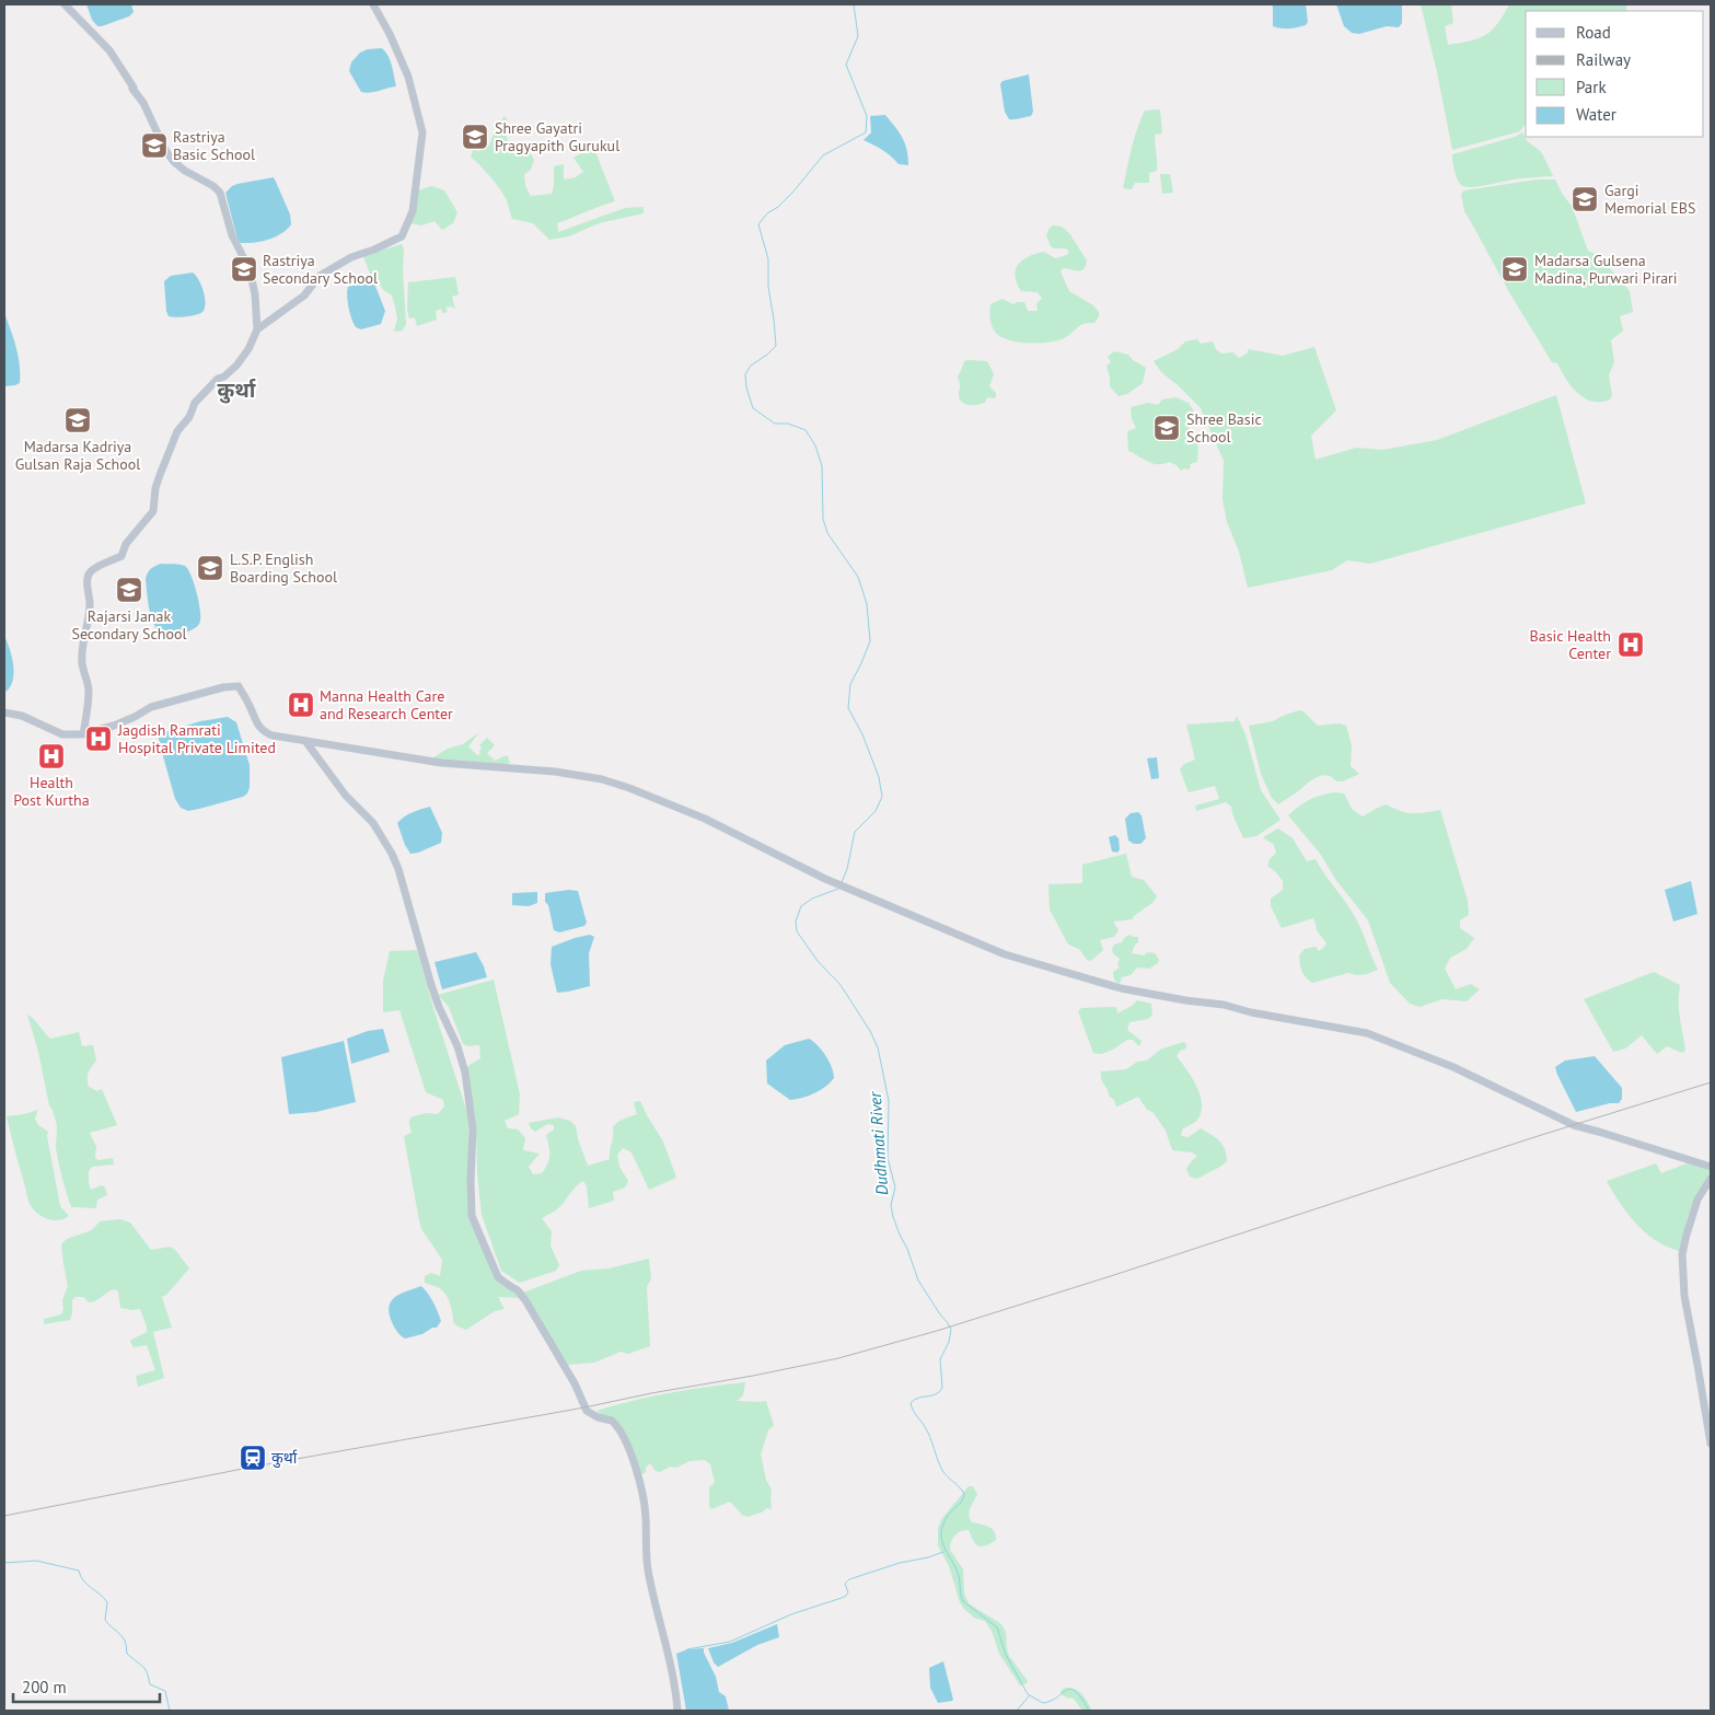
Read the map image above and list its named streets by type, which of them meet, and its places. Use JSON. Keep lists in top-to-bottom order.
{
  "districts": ["कुर्था"],
  "water": ["Dudhmati River"],
  "places": {
    "school or university": [
      "Shree Gayatri Pragyapith Gurukul",
      "Rastriya Basic School",
      "Gargi Memorial EBS",
      "Rastriya Secondary School",
      "Madarsa Gulsena Madina, Purwari Pirari",
      "Madarsa Kadriya Gulsan Raja School",
      "Shree Basic School",
      "L.S.P. English Boarding School",
      "Rajarsi Janak Secondary School"
    ],
    "hospital": [
      "Basic Health Center",
      "Manna Health Care and Research Center",
      "Jagdish Ramrati Hospital Private Limited",
      "Health Post Kurtha"
    ],
    "station": ["कुर्था"]
  },
  "legend": [
    "Road",
    "Railway",
    "Park",
    "Water"
  ],
  "scale_bar": "200 m"
}
